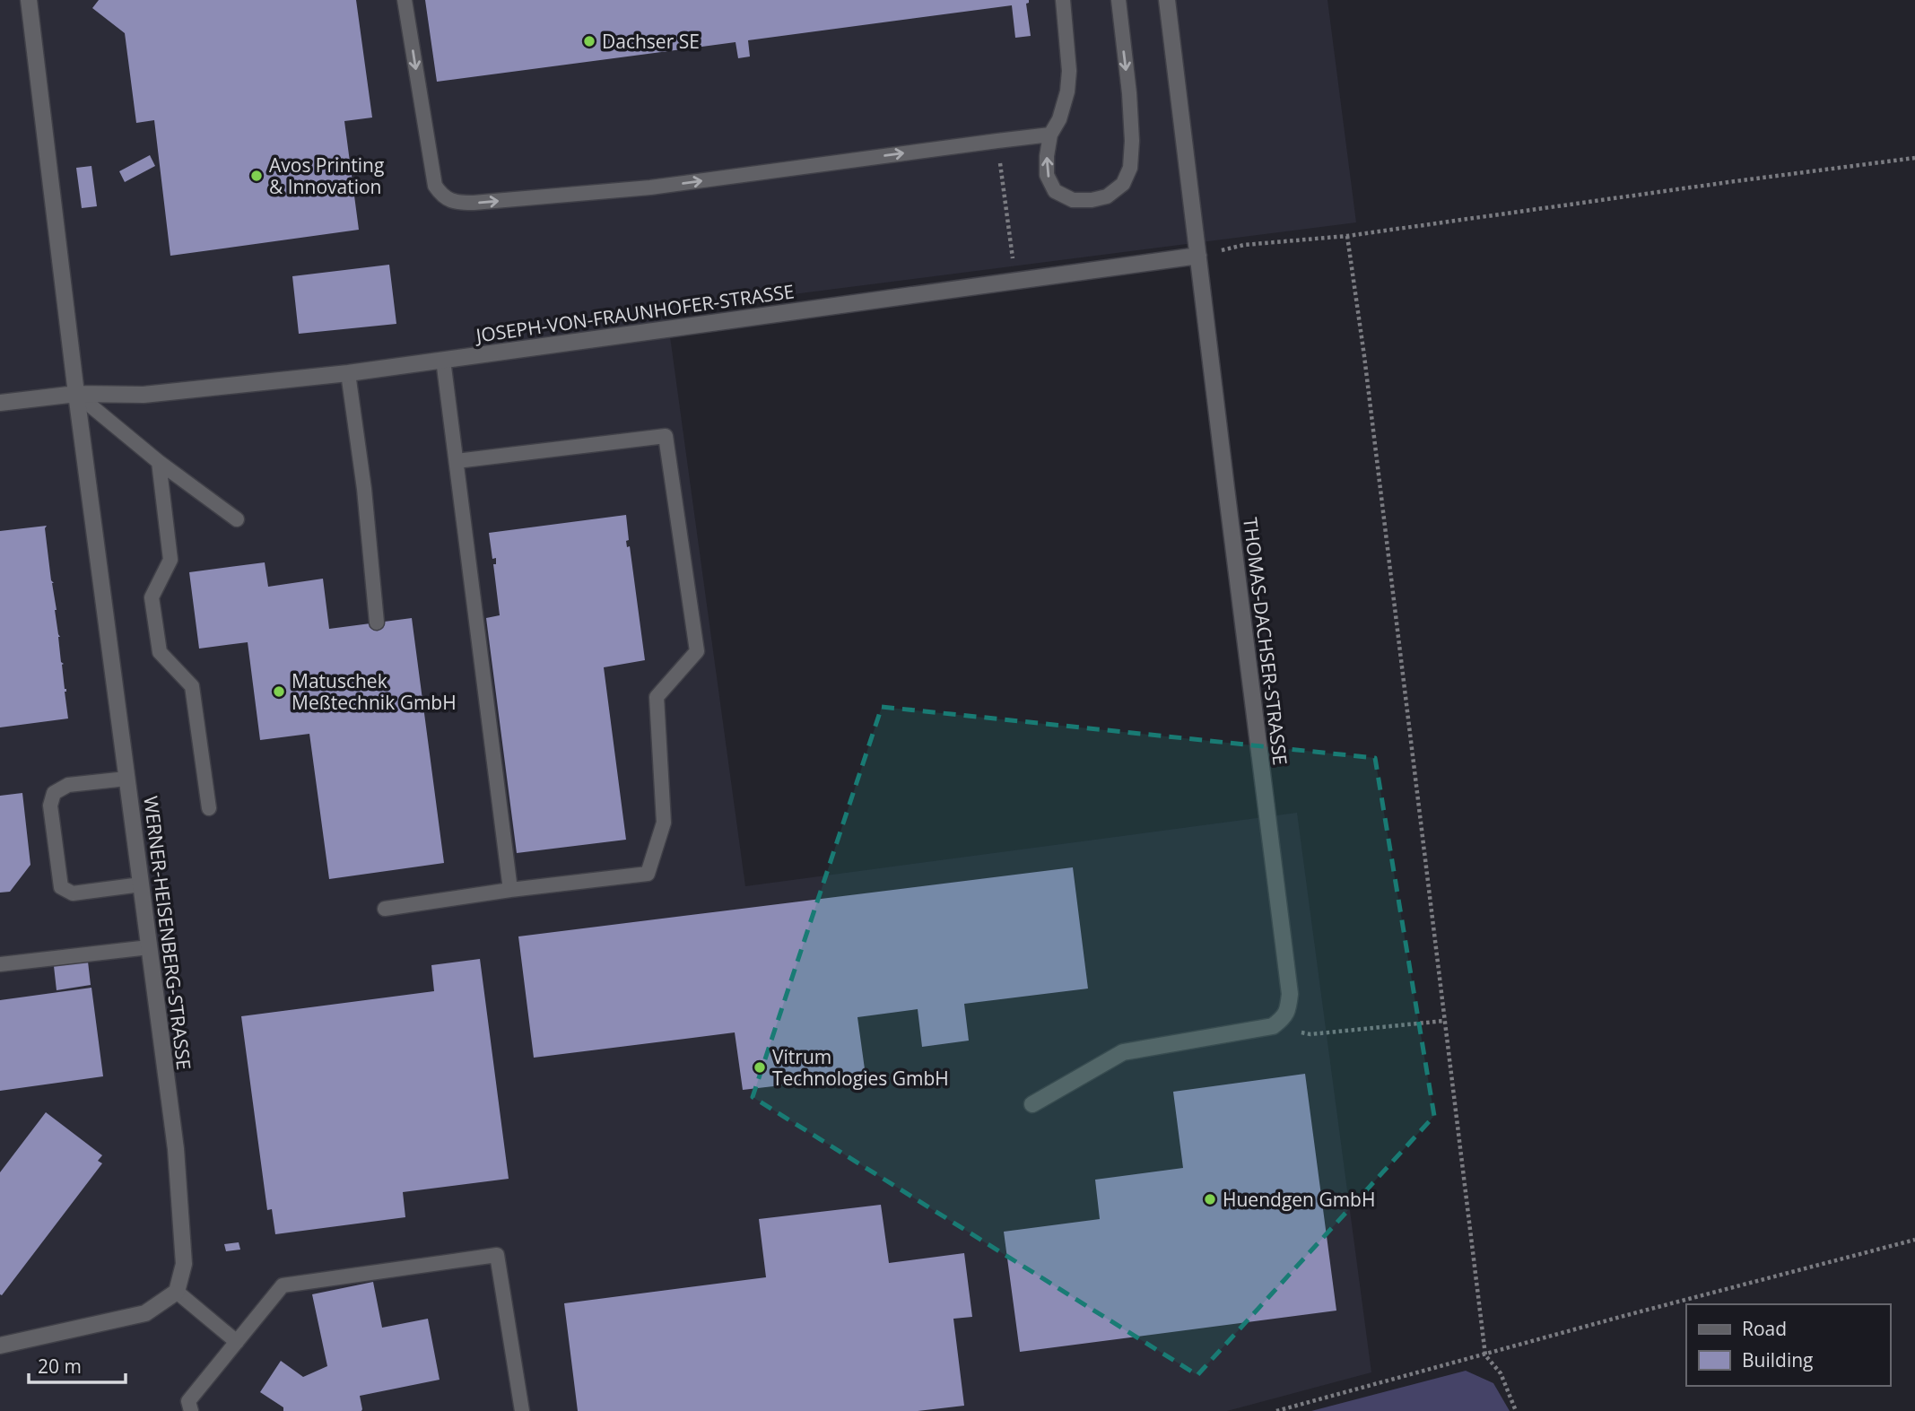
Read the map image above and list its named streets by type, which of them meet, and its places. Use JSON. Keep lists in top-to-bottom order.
{
  "streets": {
    "street": ["JOSEPH-VON-FRAUNHOFER-STRASSE", "THOMAS-DACHSER-STRASSE", "WERNER-HEISENBERG-STRASSE"]
  },
  "crossings": [
    ["JOSEPH-VON-FRAUNHOFER-STRASSE", "THOMAS-DACHSER-STRASSE"],
    ["JOSEPH-VON-FRAUNHOFER-STRASSE", "WERNER-HEISENBERG-STRASSE"]
  ],
  "places": [
    "Dachser SE",
    "Avos Printing & Innovation",
    "Matuschek Meßtechnik GmbH",
    "Vitrum Technologies GmbH",
    "Huendgen GmbH"
  ],
  "legend": ["Road", "Building"],
  "scale_bar": "20 m"
}
